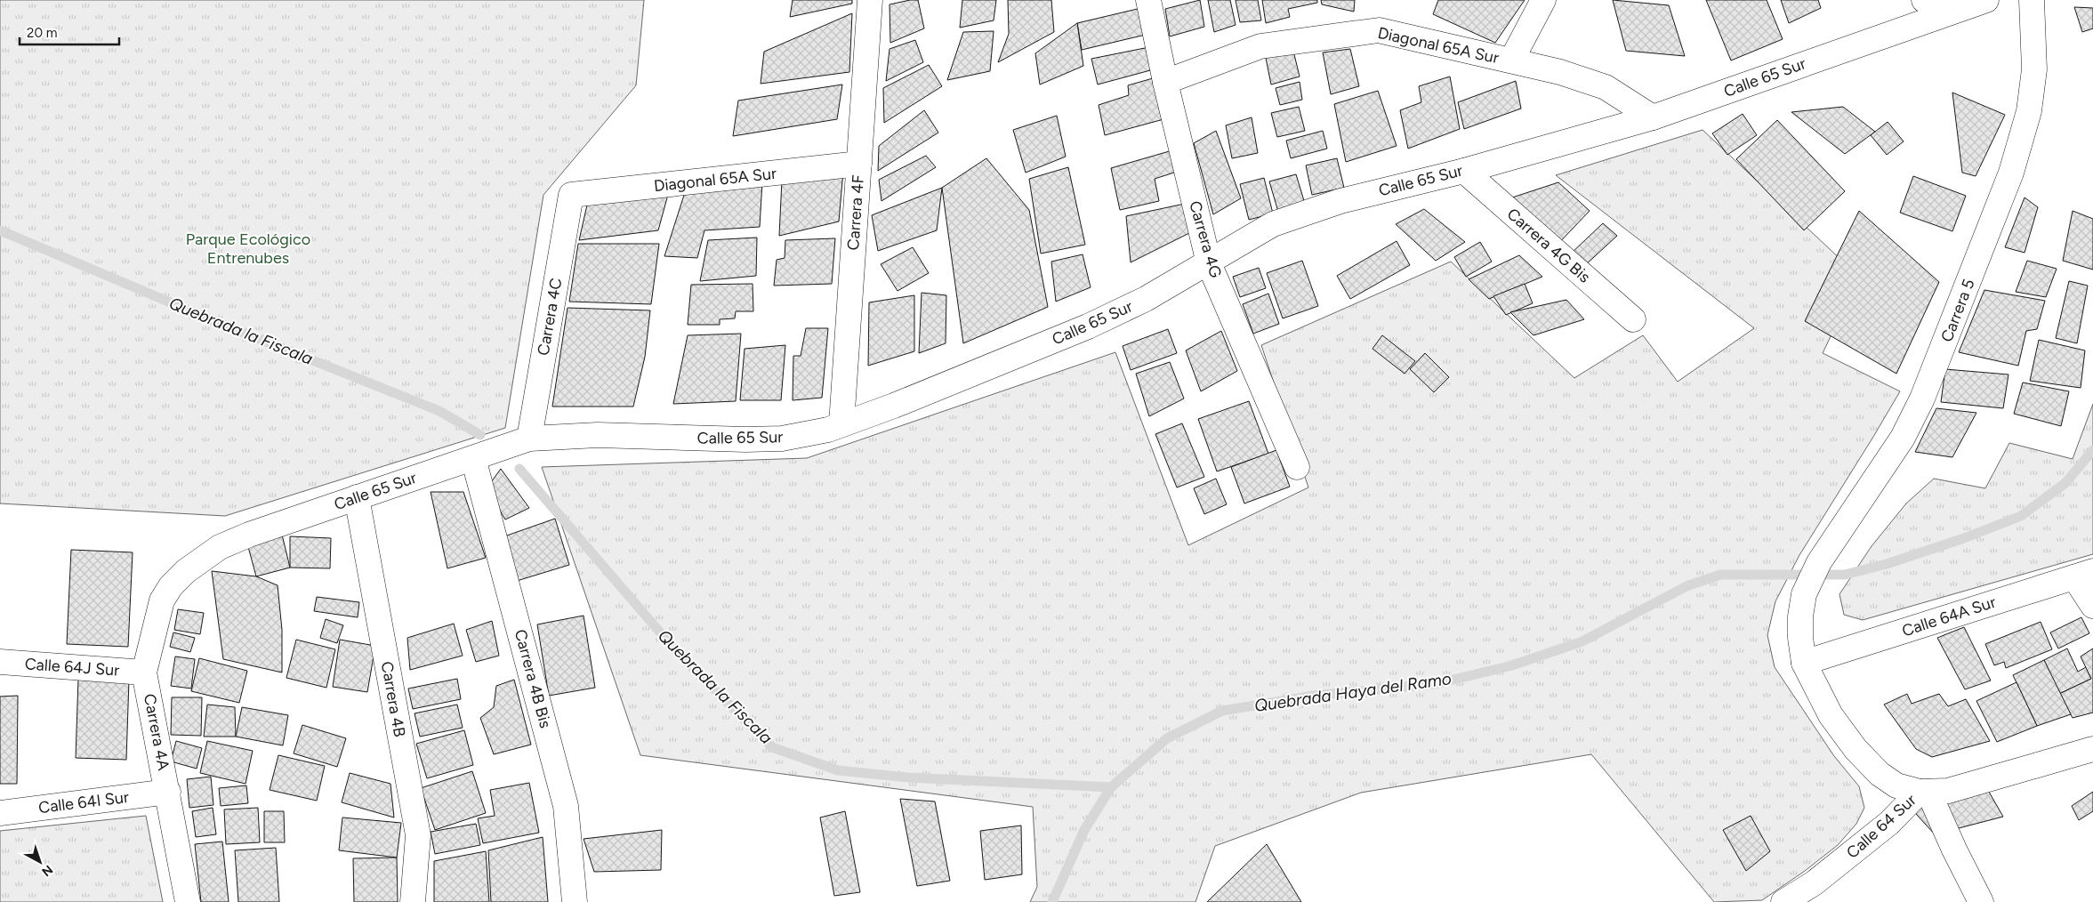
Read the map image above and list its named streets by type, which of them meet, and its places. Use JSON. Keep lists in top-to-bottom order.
{
  "streets": {
    "street": [
      "Diagonal 65A Sur",
      "Calle 65 Sur",
      "Carrera 4F",
      "Carrera 4G",
      "Carrera 4G Bis",
      "Carrera 5",
      "Carrera 4C",
      "Calle 64A Sur",
      "Calle 64J Sur",
      "Carrera 4B Bis",
      "Carrera 4B",
      "Carrera 4A",
      "Calle 64I Sur",
      "Calle 64 Sur"
    ]
  },
  "crossings": [
    ["Diagonal 65A Sur", "Calle 65 Sur"],
    ["Diagonal 65A Sur", "Carrera 4F"],
    ["Diagonal 65A Sur", "Carrera 4G"],
    ["Diagonal 65A Sur", "Carrera 4C"],
    ["Calle 65 Sur", "Carrera 4F"],
    ["Calle 65 Sur", "Carrera 4G"],
    ["Calle 65 Sur", "Carrera 4G Bis"],
    ["Calle 65 Sur", "Carrera 4C"],
    ["Calle 65 Sur", "Carrera 4B Bis"],
    ["Calle 65 Sur", "Carrera 4B"],
    ["Calle 65 Sur", "Carrera 4A"],
    ["Carrera 5", "Calle 64A Sur"],
    ["Carrera 5", "Calle 64 Sur"],
    ["Calle 64J Sur", "Carrera 4A"],
    ["Carrera 4A", "Calle 64I Sur"]
  ],
  "water": ["Quebrada la Fiscala", "Quebrada Haya del Ramo"],
  "parks": ["Parque Ecológico Entrenubes"],
  "scale_bar": "20 m",
  "north": "bottom right"
}
